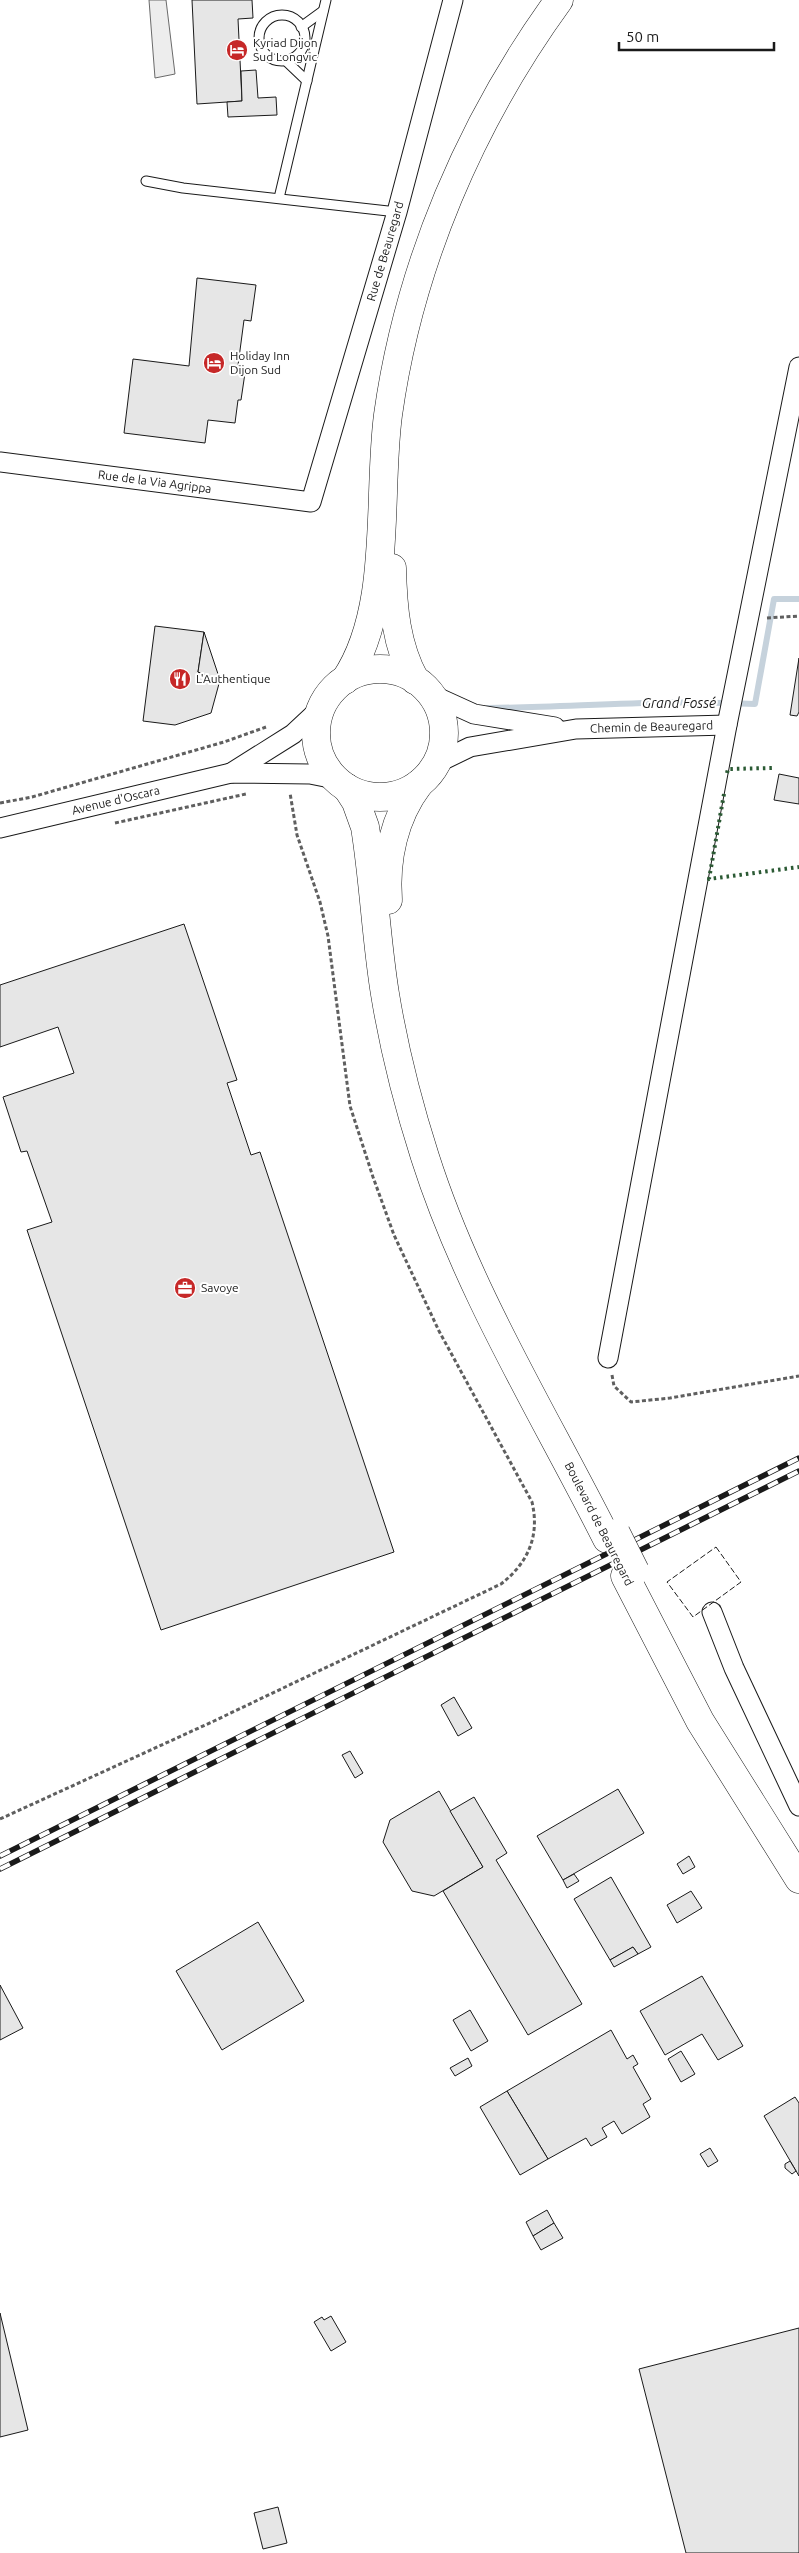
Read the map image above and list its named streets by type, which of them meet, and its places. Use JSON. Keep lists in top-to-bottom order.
{
  "streets": {
    "main road": ["Boulevard de Beauregard"],
    "street": [
      "Rue de Beauregard",
      "Rue de la Via Agrippa",
      "Chemin de Beauregard",
      "Avenue d'Oscara"
    ]
  },
  "crossings": [
    ["Rue de Beauregard", "Rue de la Via Agrippa"],
    ["Chemin de Beauregard", "Avenue d'Oscara"]
  ],
  "water": ["Grand Fossé"],
  "places": {
    "hotel": ["Kyriad Dijon Sud Longvic", "Holiday Inn Dijon Sud"],
    "restaurant": ["L'Authentique"],
    "office": ["Savoye"]
  },
  "scale_bar": "50 m"
}
